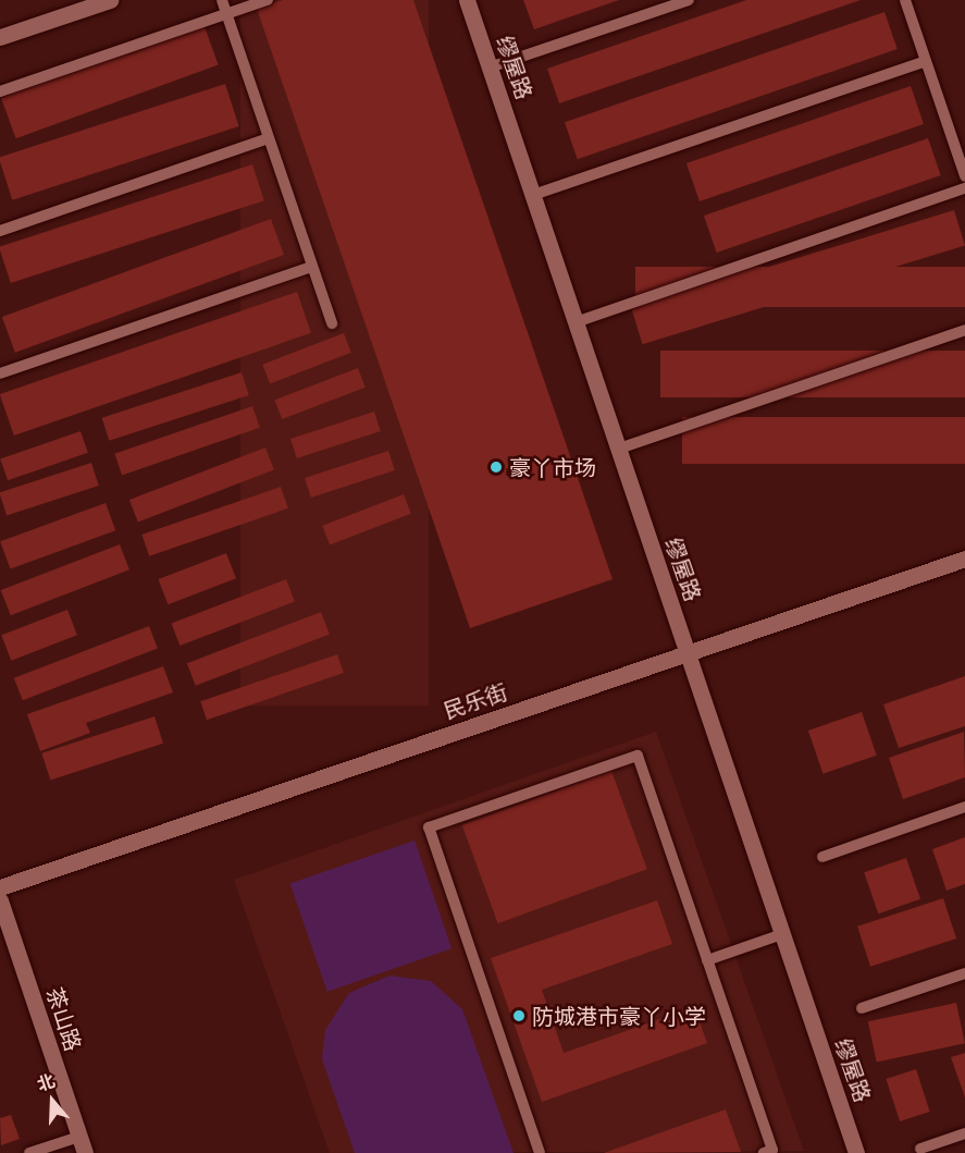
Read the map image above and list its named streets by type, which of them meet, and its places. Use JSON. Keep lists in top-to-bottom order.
{
  "streets": {
    "street": ["缪屋路", "民乐街", "茶山路"]
  },
  "crossings": [
    ["缪屋路", "民乐街"]
  ],
  "places": ["豪丫市场", "防城港市豪丫小学"],
  "north": "top"
}
